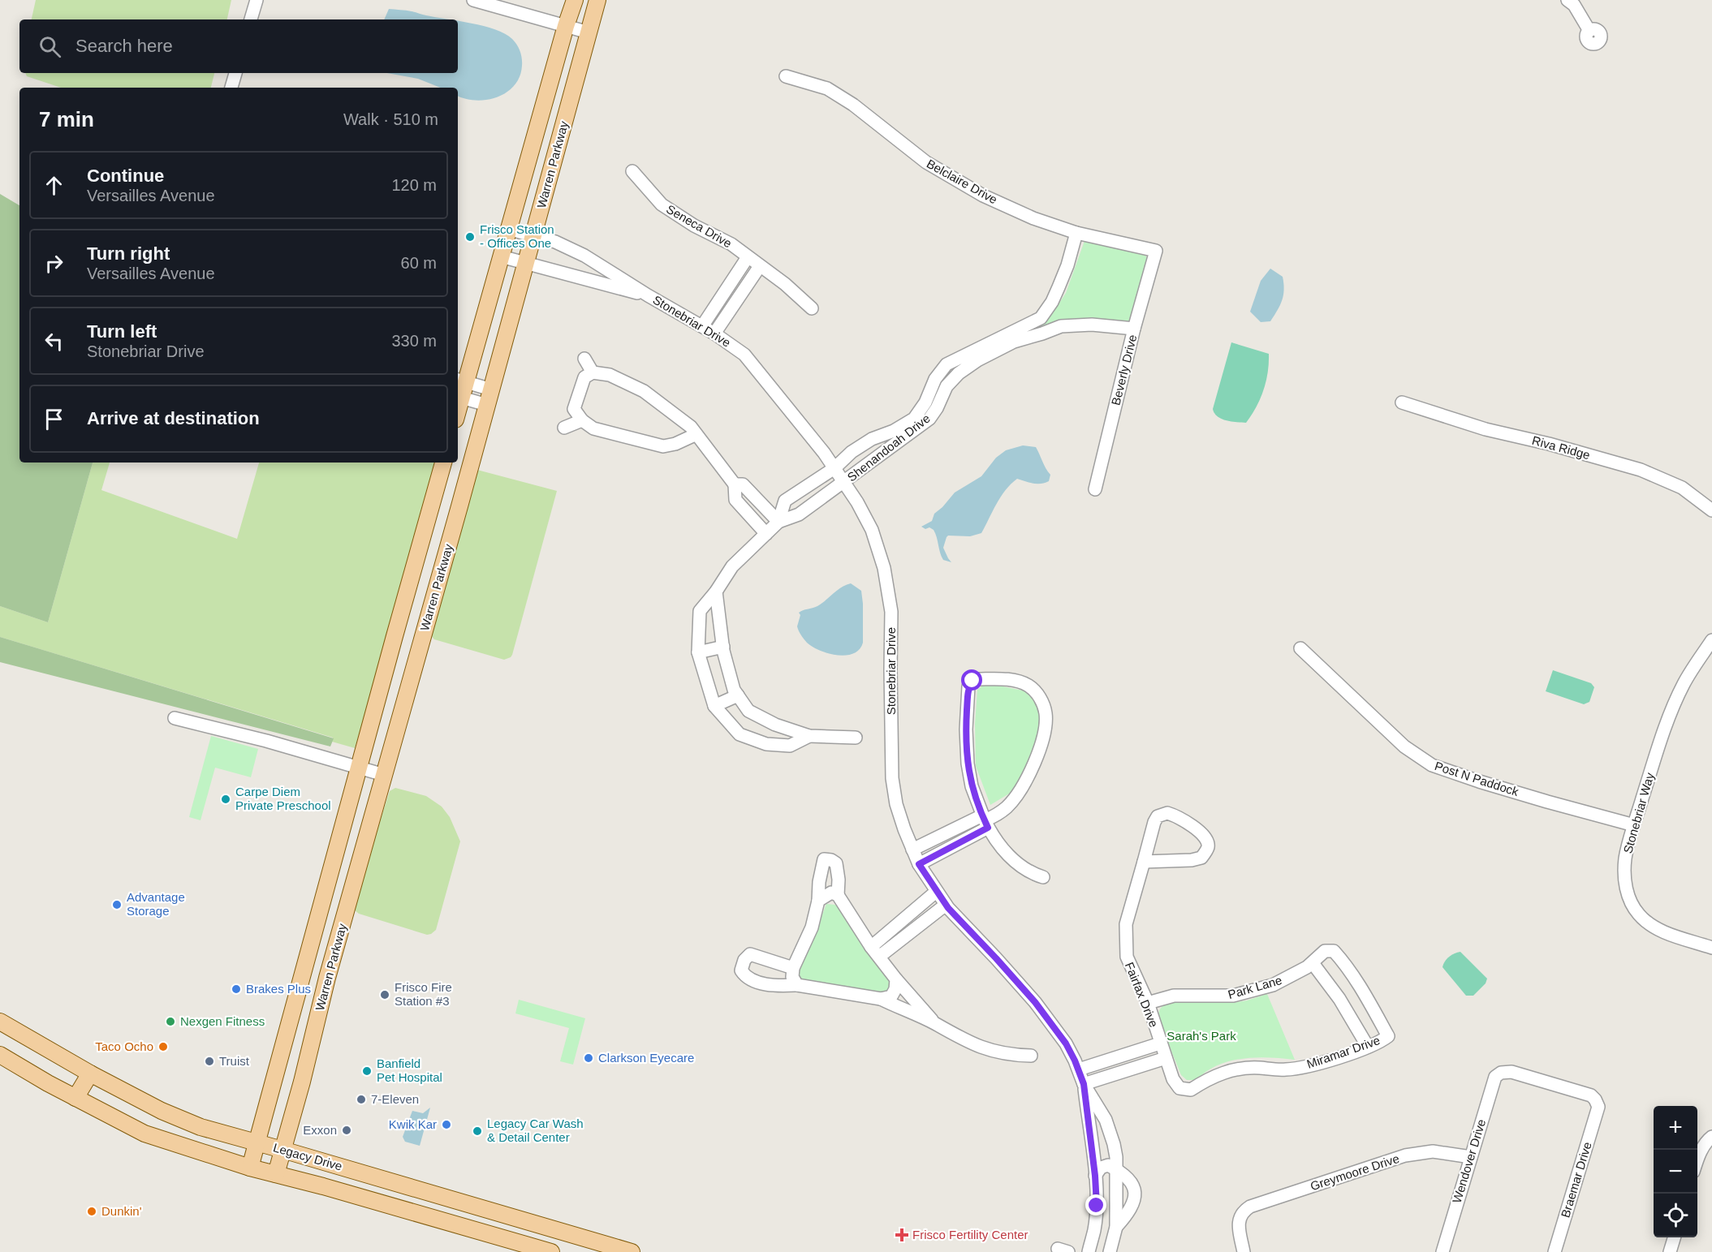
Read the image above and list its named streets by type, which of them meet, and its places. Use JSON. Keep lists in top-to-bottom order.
{
  "streets": {
    "main road": ["Warren Parkway", "Legacy Drive"],
    "street": [
      "Belclaire Drive",
      "Seneca Drive",
      "Stonebriar Drive",
      "Beverly Drive",
      "Shenandoah Drive",
      "Riva Ridge",
      "Post N Paddock",
      "Stonebriar Way",
      "Park Lane",
      "Fairfax Drive",
      "Miramar Drive",
      "Wendover Drive",
      "Greymoore Drive",
      "Braemar Drive"
    ]
  },
  "crossings": [
    ["Warren Parkway", "Stonebriar Drive"],
    ["Warren Parkway", "Legacy Drive"],
    ["Belclaire Drive", "Beverly Drive"],
    ["Belclaire Drive", "Shenandoah Drive"],
    ["Stonebriar Drive", "Shenandoah Drive"],
    ["Beverly Drive", "Shenandoah Drive"],
    ["Post N Paddock", "Stonebriar Way"],
    ["Park Lane", "Fairfax Drive"],
    ["Park Lane", "Miramar Drive"],
    ["Fairfax Drive", "Miramar Drive"],
    ["Wendover Drive", "Greymoore Drive"],
    ["Wendover Drive", "Braemar Drive"]
  ],
  "parks": ["Sarah's Park"],
  "places": {
    "other": [
      "Frisco Station - Offices One",
      "Carpe Diem Private Preschool",
      "Advantage Storage",
      "Brakes Plus",
      "Frisco Fire Station #3",
      "Nexgen Fitness",
      "Taco Ocho",
      "Clarkson Eyecare",
      "Truist",
      "Banfield Pet Hospital",
      "7-Eleven",
      "Kwik Kar",
      "Exxon",
      "Legacy Car Wash & Detail Center",
      "Dunkin'"
    ],
    "health": ["Frisco Fertility Center"]
  },
  "page": {
    "search": "Search here",
    "heading": ["7 min", "Walk · 510 m"],
    "list": [
      ["Continue", "Versailles Avenue", "120 m"],
      ["Turn right", "Versailles Avenue", "60 m"],
      ["Turn left", "Stonebriar Drive", "330 m"],
      "Arrive at destination"
    ],
    "map_buttons": ["+", "−"]
  }
}
